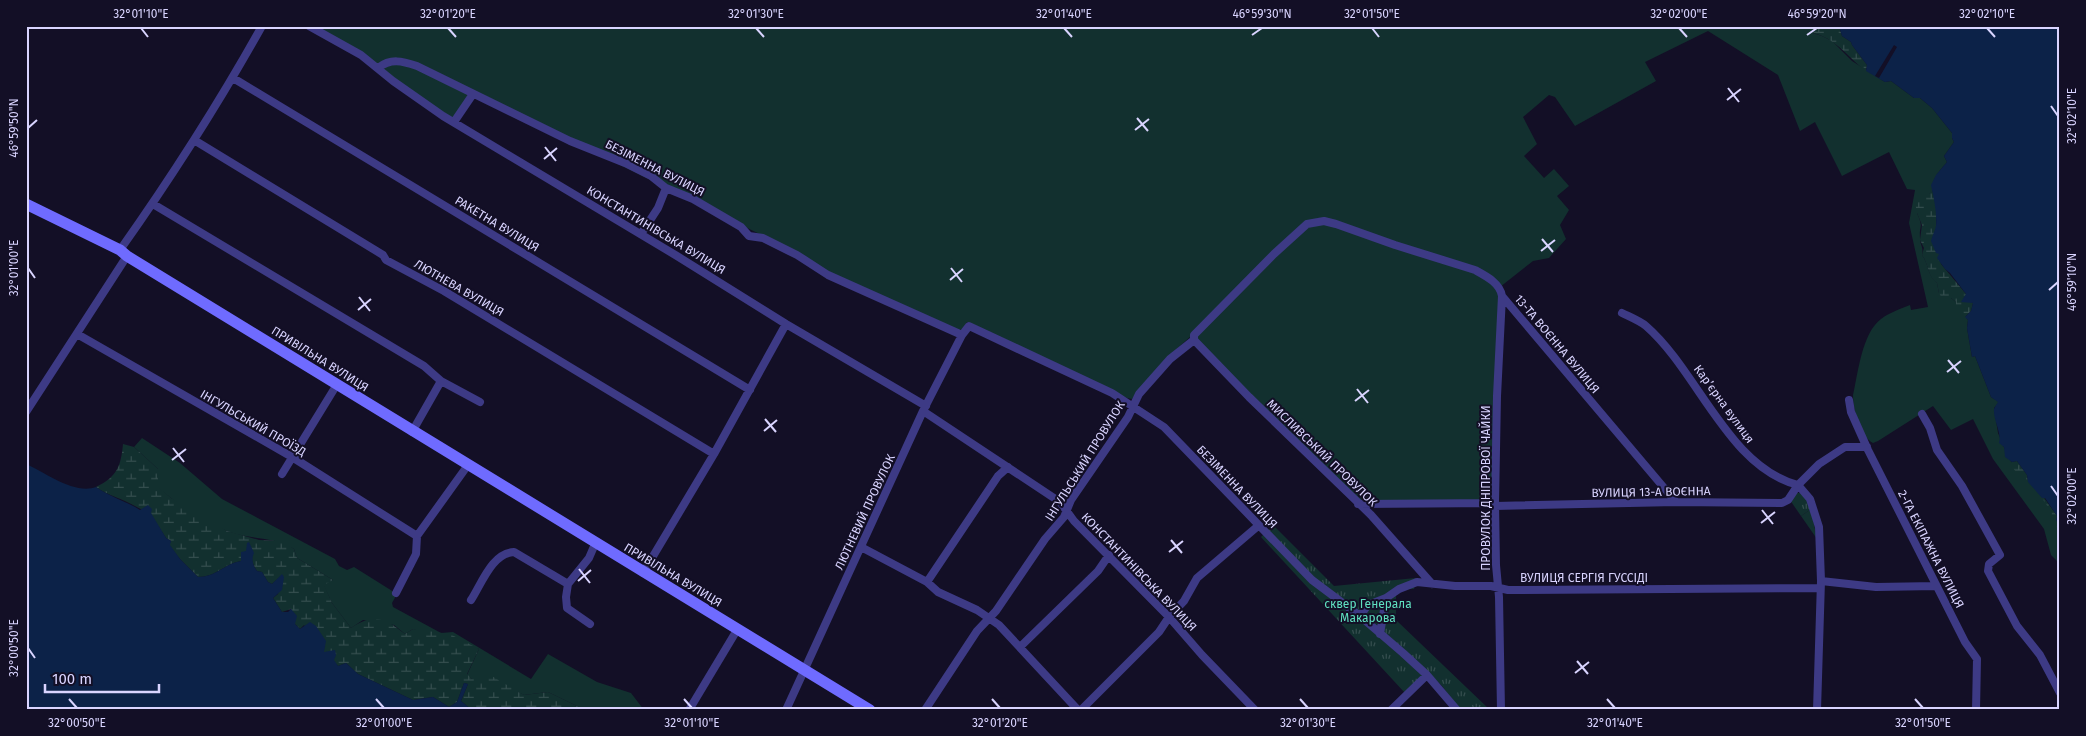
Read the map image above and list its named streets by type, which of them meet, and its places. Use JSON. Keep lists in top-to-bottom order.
{
  "streets": {
    "street": [
      "БЕЗІМЕННА ВУЛИЦЯ",
      "РАКЕТНА ВУЛИЦЯ",
      "КОНСТАНТИНІВСЬКА ВУЛИЦЯ",
      "ЛЮТНЕВА ВУЛИЦЯ",
      "13-ТА ВОЄННА ВУЛИЦЯ",
      "ПРИВІЛЬНА ВУЛИЦЯ",
      "Карʼєрна вулиця",
      "ІНГУЛЬСЬКИЙ ПРОЇЗД",
      "МИСЛИВСЬКИЙ ПРОВУЛОК",
      "ІНГУЛЬСЬКИЙ ПРОВУЛОК",
      "ПРОВУЛОК ДНІПРОВОЇ ЧАЙКИ",
      "ВУЛИЦЯ 13-А ВОЄННА",
      "ЛЮТНЕВИЙ ПРОВУЛОК",
      "2-ГА ЕКІПАЖНА ВУЛИЦЯ",
      "ВУЛИЦЯ СЕРГІЯ ГУССІДІ"
    ]
  },
  "crossings": [
    ["БЕЗІМЕННА ВУЛИЦЯ", "КОНСТАНТИНІВСЬКА ВУЛИЦЯ"],
    ["БЕЗІМЕННА ВУЛИЦЯ", "ІНГУЛЬСЬКИЙ ПРОВУЛОК"],
    ["БЕЗІМЕННА ВУЛИЦЯ", "ЛЮТНЕВИЙ ПРОВУЛОК"],
    ["БЕЗІМЕННА ВУЛИЦЯ", "ВУЛИЦЯ СЕРГІЯ ГУССІДІ"],
    ["КОНСТАНТИНІВСЬКА ВУЛИЦЯ", "ІНГУЛЬСЬКИЙ ПРОВУЛОК"],
    ["КОНСТАНТИНІВСЬКА ВУЛИЦЯ", "ЛЮТНЕВИЙ ПРОВУЛОК"],
    ["13-ТА ВОЄННА ВУЛИЦЯ", "ІНГУЛЬСЬКИЙ ПРОВУЛОК"],
    ["13-ТА ВОЄННА ВУЛИЦЯ", "ПРОВУЛОК ДНІПРОВОЇ ЧАЙКИ"],
    ["13-ТА ВОЄННА ВУЛИЦЯ", "ВУЛИЦЯ 13-А ВОЄННА"],
    ["ПРИВІЛЬНА ВУЛИЦЯ", "ЛЮТНЕВИЙ ПРОВУЛОК"],
    ["Карʼєрна вулиця", "ВУЛИЦЯ 13-А ВОЄННА"],
    ["МИСЛИВСЬКИЙ ПРОВУЛОК", "ІНГУЛЬСЬКИЙ ПРОВУЛОК"],
    ["МИСЛИВСЬКИЙ ПРОВУЛОК", "ВУЛИЦЯ 13-А ВОЄННА"],
    ["МИСЛИВСЬКИЙ ПРОВУЛОК", "ВУЛИЦЯ СЕРГІЯ ГУССІДІ"],
    ["ПРОВУЛОК ДНІПРОВОЇ ЧАЙКИ", "ВУЛИЦЯ 13-А ВОЄННА"],
    ["ПРОВУЛОК ДНІПРОВОЇ ЧАЙКИ", "ВУЛИЦЯ СЕРГІЯ ГУССІДІ"],
    ["2-ГА ЕКІПАЖНА ВУЛИЦЯ", "ВУЛИЦЯ СЕРГІЯ ГУССІДІ"]
  ],
  "parks": ["сквер Генерала Макарова"],
  "scale_bar": "100 m",
  "coordinates": [
    "32°01'10\"E",
    "32°01'20\"E",
    "32°01'30\"E",
    "32°01'40\"E",
    "46°59'30\"N",
    "32°01'50\"E",
    "32°02'00\"E",
    "46°59'20\"N",
    "32°02'10\"E",
    "46°59'50\"N",
    "32°01'00\"E",
    "46°59'10\"N",
    "32°00'50\"E"
  ]
}
